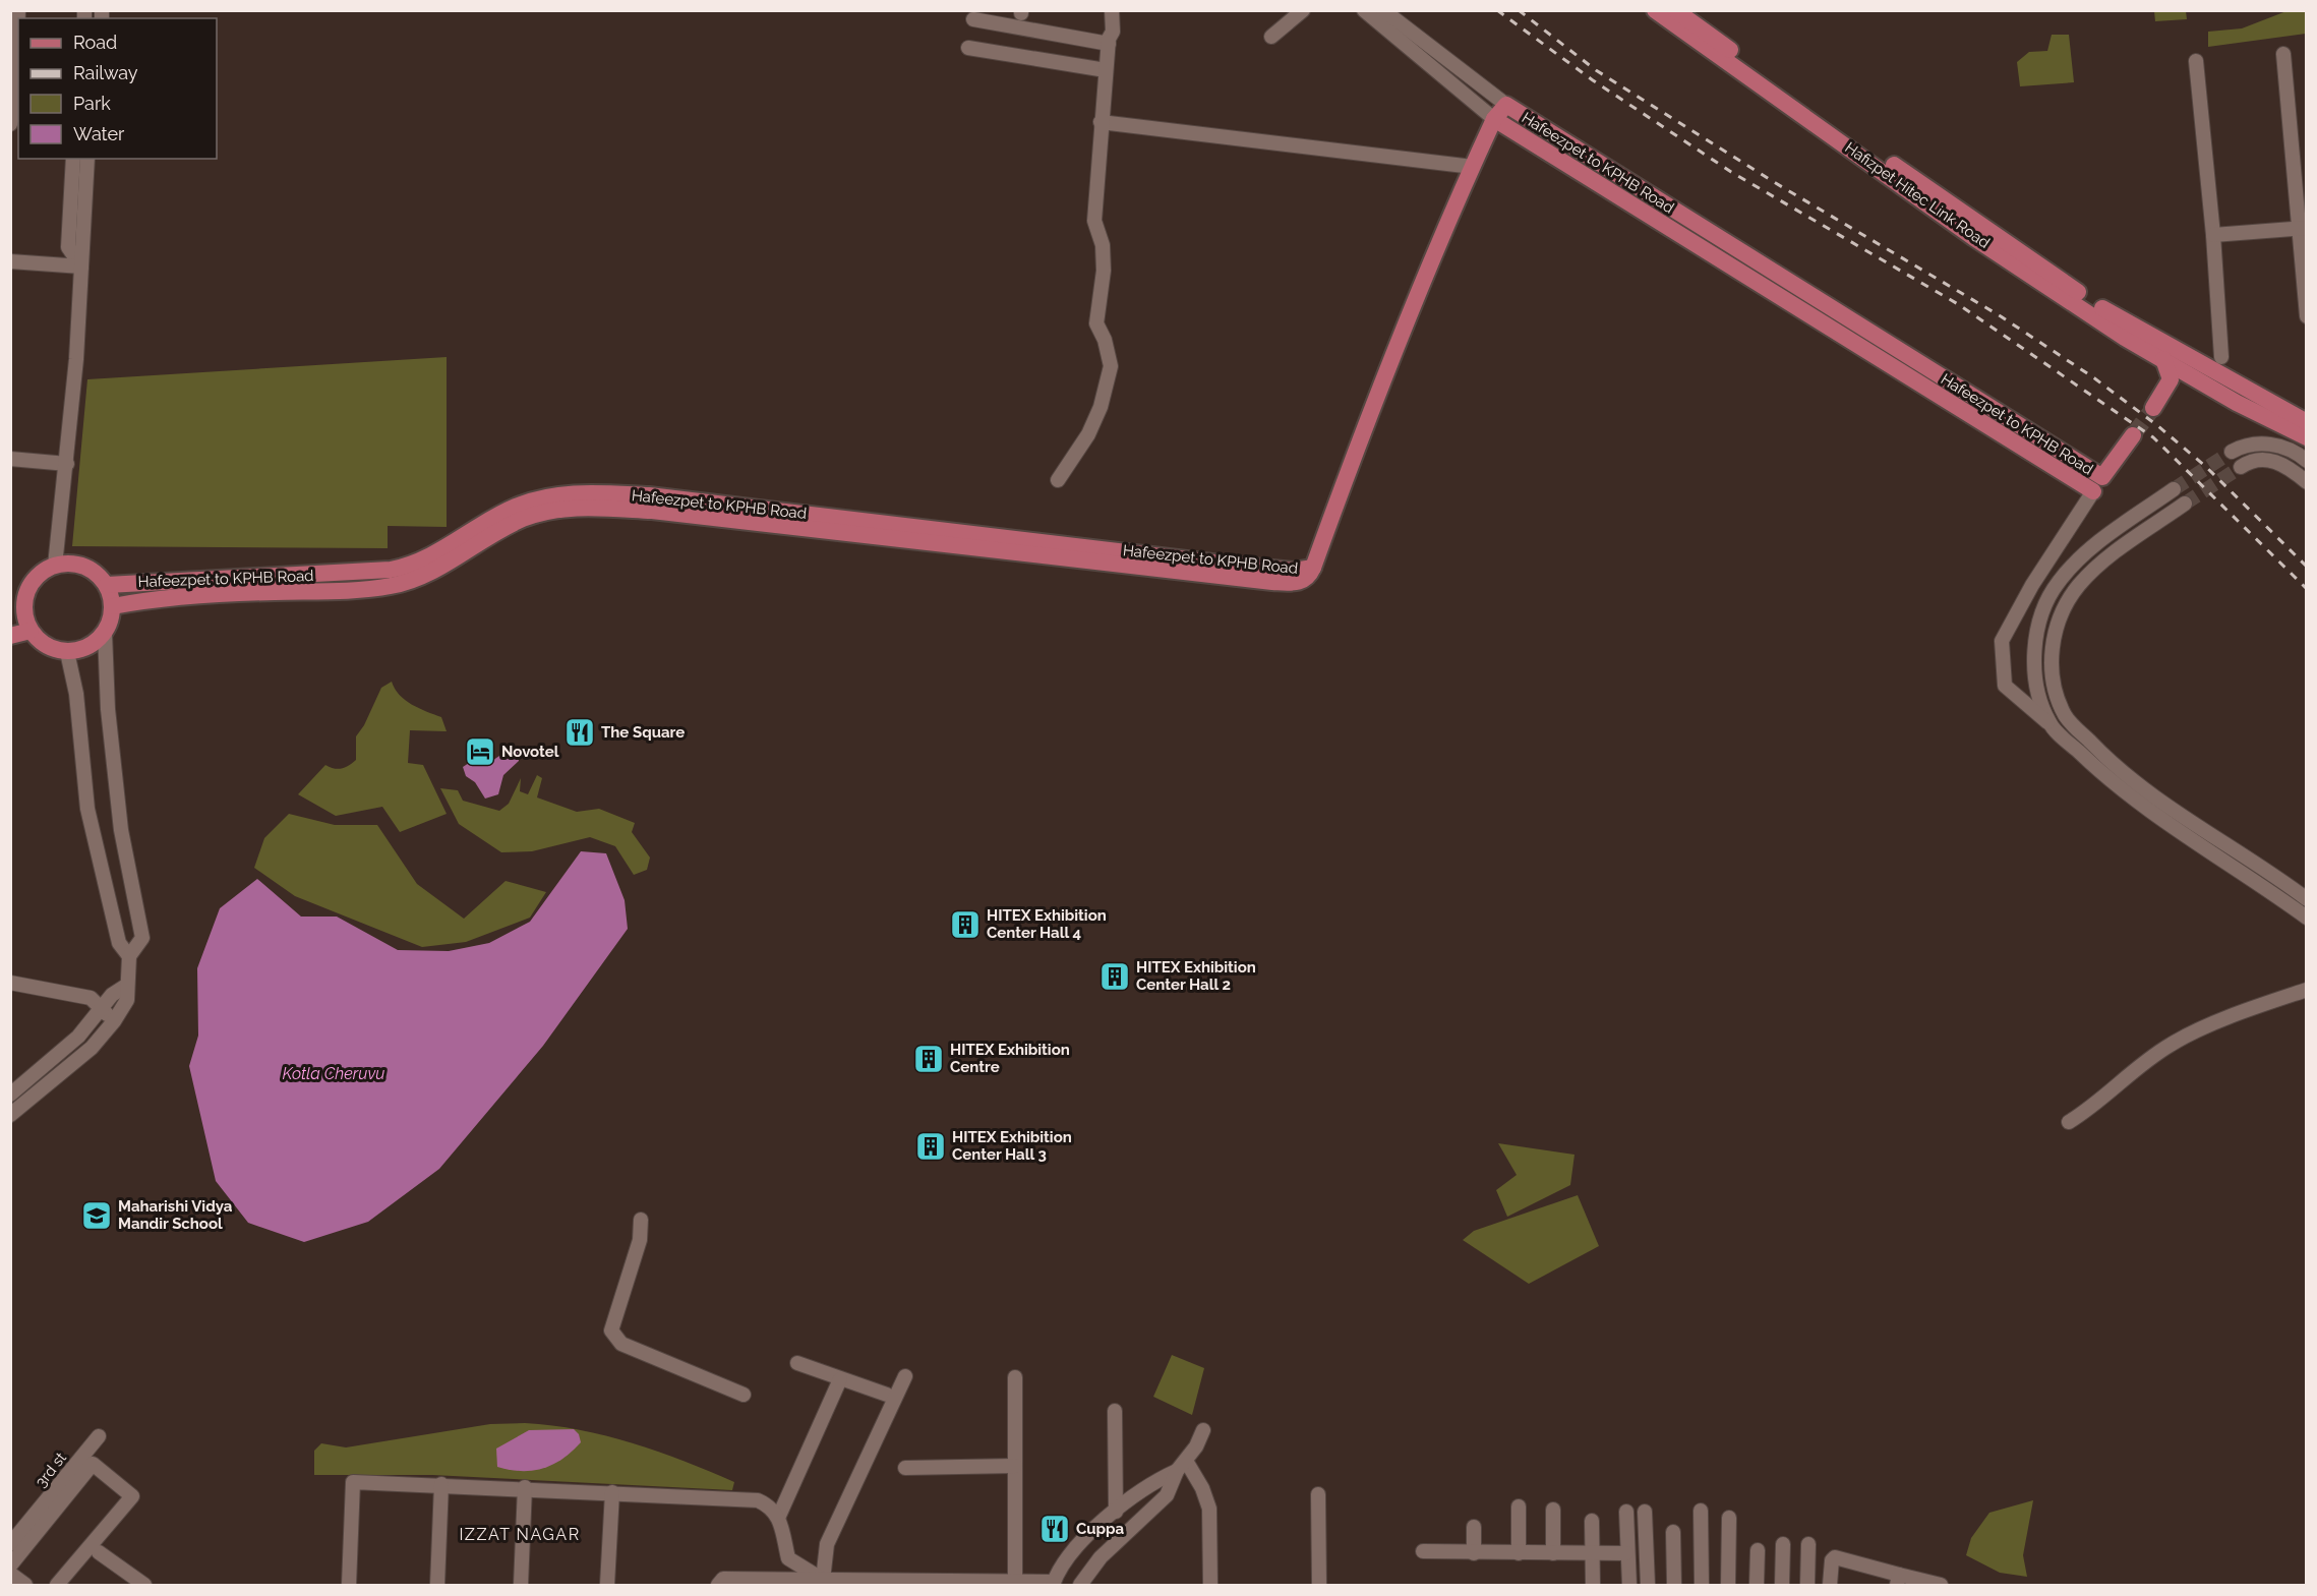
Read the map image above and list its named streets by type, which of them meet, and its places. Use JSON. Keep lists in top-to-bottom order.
{
  "streets": {
    "main road": ["Hafeezpet to KPHB Road", "Hafizpet Hitec Link Road"],
    "street": ["3rd st"]
  },
  "districts": ["IZZAT NAGAR"],
  "water": ["Kotla Cheruvu"],
  "places": {
    "restaurant": ["The Square", "Cuppa"],
    "hotel": ["Novotel"],
    "building": [
      "HITEX Exhibition Center Hall 4",
      "HITEX Exhibition Center Hall 2",
      "HITEX Exhibition Centre",
      "HITEX Exhibition Center Hall 3"
    ],
    "school or university": ["Maharishi Vidya Mandir School"]
  },
  "legend": [
    "Road",
    "Railway",
    "Park",
    "Water"
  ]
}
